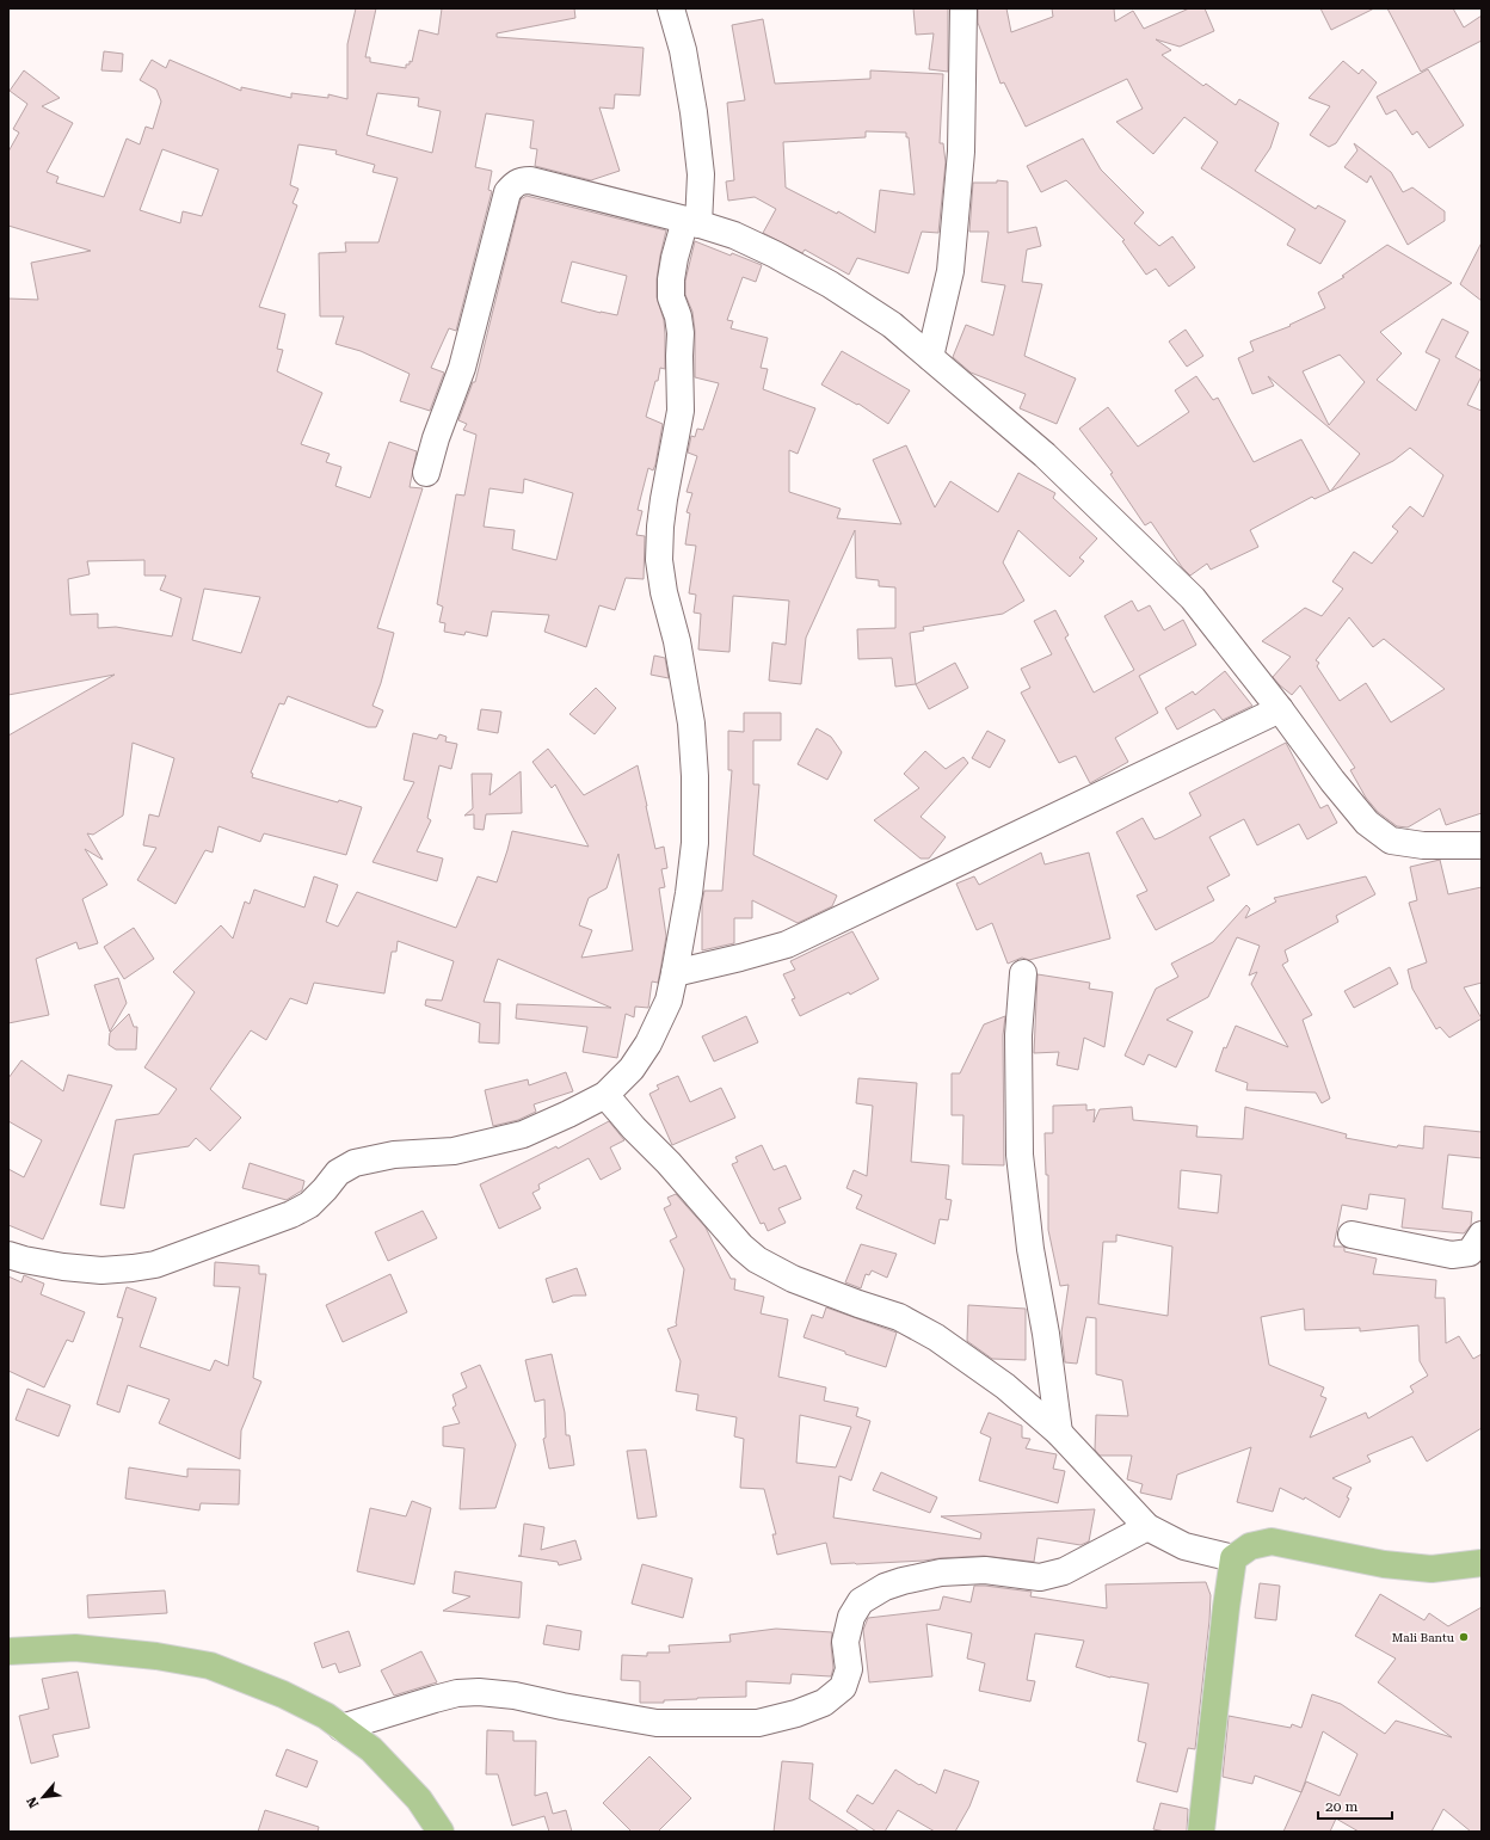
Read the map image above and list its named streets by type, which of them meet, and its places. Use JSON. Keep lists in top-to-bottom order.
{
  "places": ["Mali Bantu"],
  "scale_bar": "20 m",
  "north": "bottom left"
}
